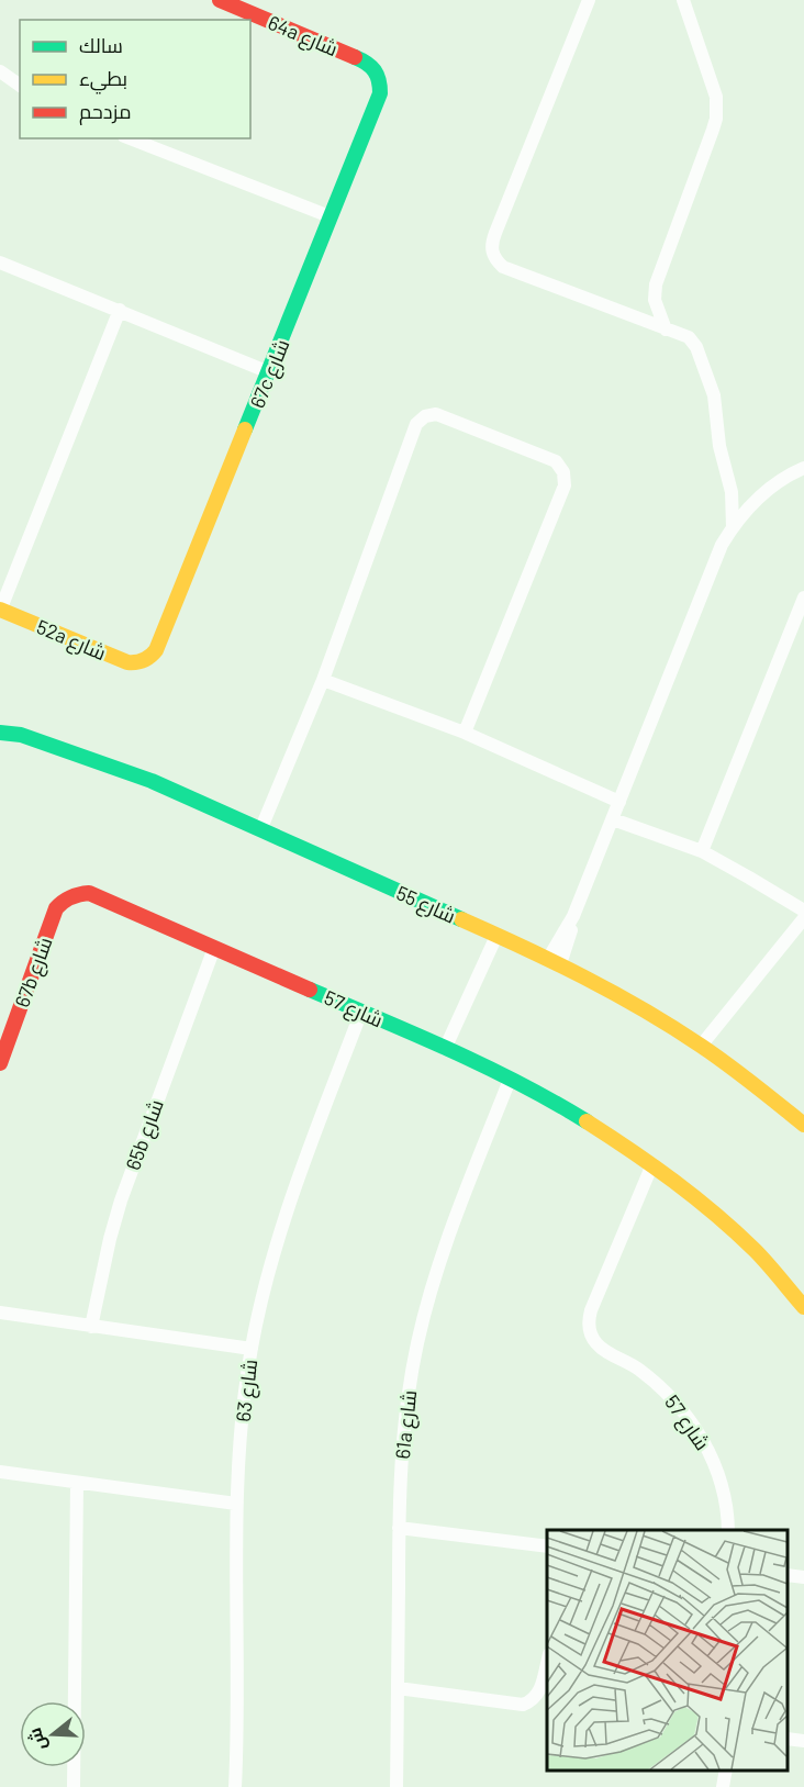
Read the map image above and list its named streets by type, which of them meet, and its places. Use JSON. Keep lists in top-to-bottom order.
{
  "streets": {
    "street": [
      "64a شارع",
      "67c شارع",
      "52a شارع",
      "شارع 55",
      "67b شارع",
      "شارع 57",
      "65b شارع",
      "شارع 63",
      "61a شارع"
    ]
  },
  "crossings": [
    ["64a شارع", "67c شارع"],
    ["67c شارع", "52a شارع"],
    ["67b شارع", "شارع 57"],
    ["شارع 57", "65b شارع"],
    ["شارع 57", "شارع 63"],
    ["شارع 57", "61a شارع"]
  ],
  "legend": ["سالك", "بطيء", "مزدحم"],
  "north": "left"
}
